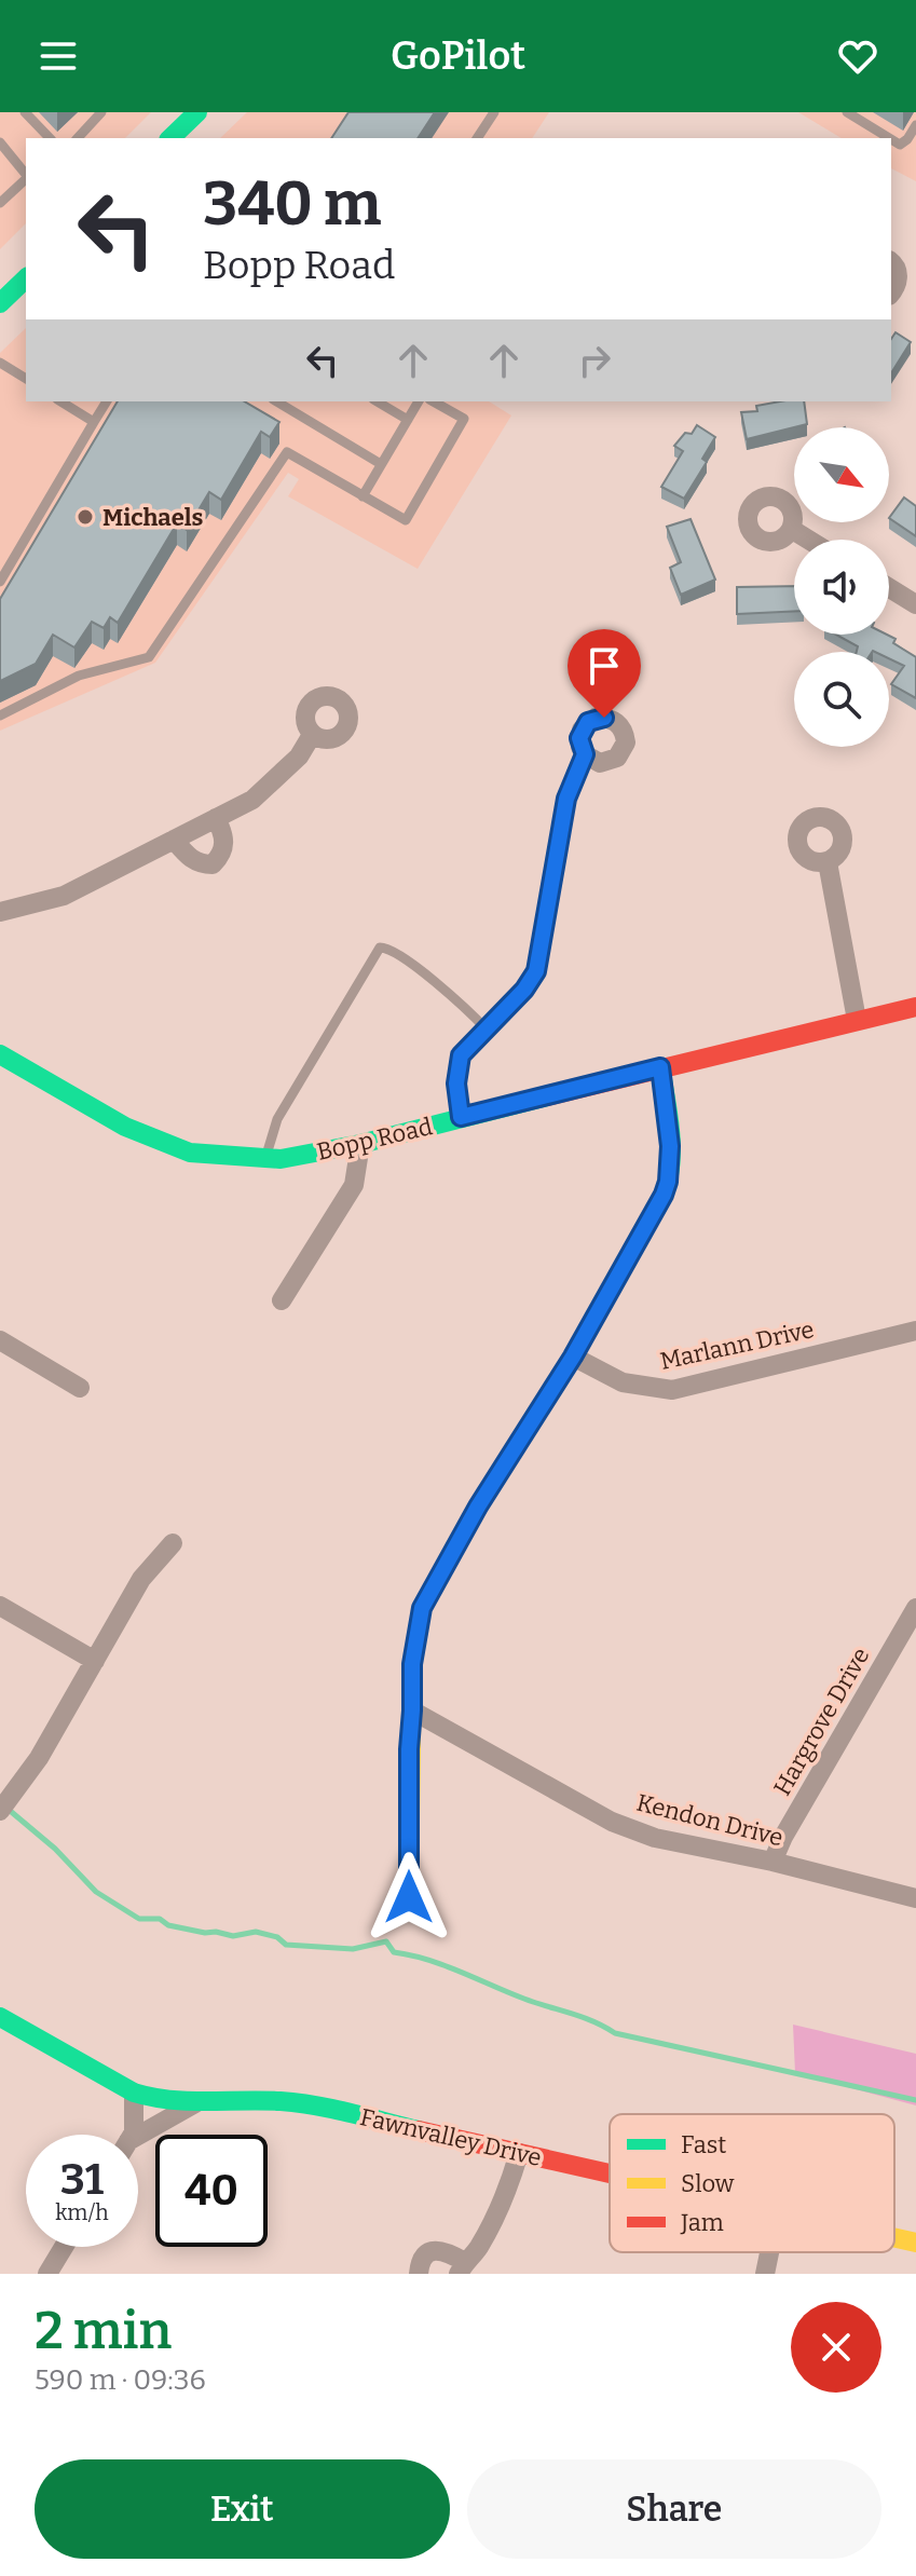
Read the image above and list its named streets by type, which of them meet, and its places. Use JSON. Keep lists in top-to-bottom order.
{
  "streets": {
    "street": [
      "Bopp Road",
      "Marlann Drive",
      "Hargrove Drive",
      "Kendon Drive",
      "Fawnvalley Drive"
    ]
  },
  "crossings": [
    ["Hargrove Drive", "Kendon Drive"]
  ],
  "places": ["Michaels"],
  "legend": ["Fast", "Slow", "Jam"],
  "north": "bottom right",
  "page": {
    "header": "GoPilot",
    "turn": ["340 m", "Bopp Road"],
    "speed": "31 km/h",
    "limit": "40",
    "heading": ["2 min", "590 m · 09:36"],
    "buttons": ["Exit", "Share"]
  }
}
